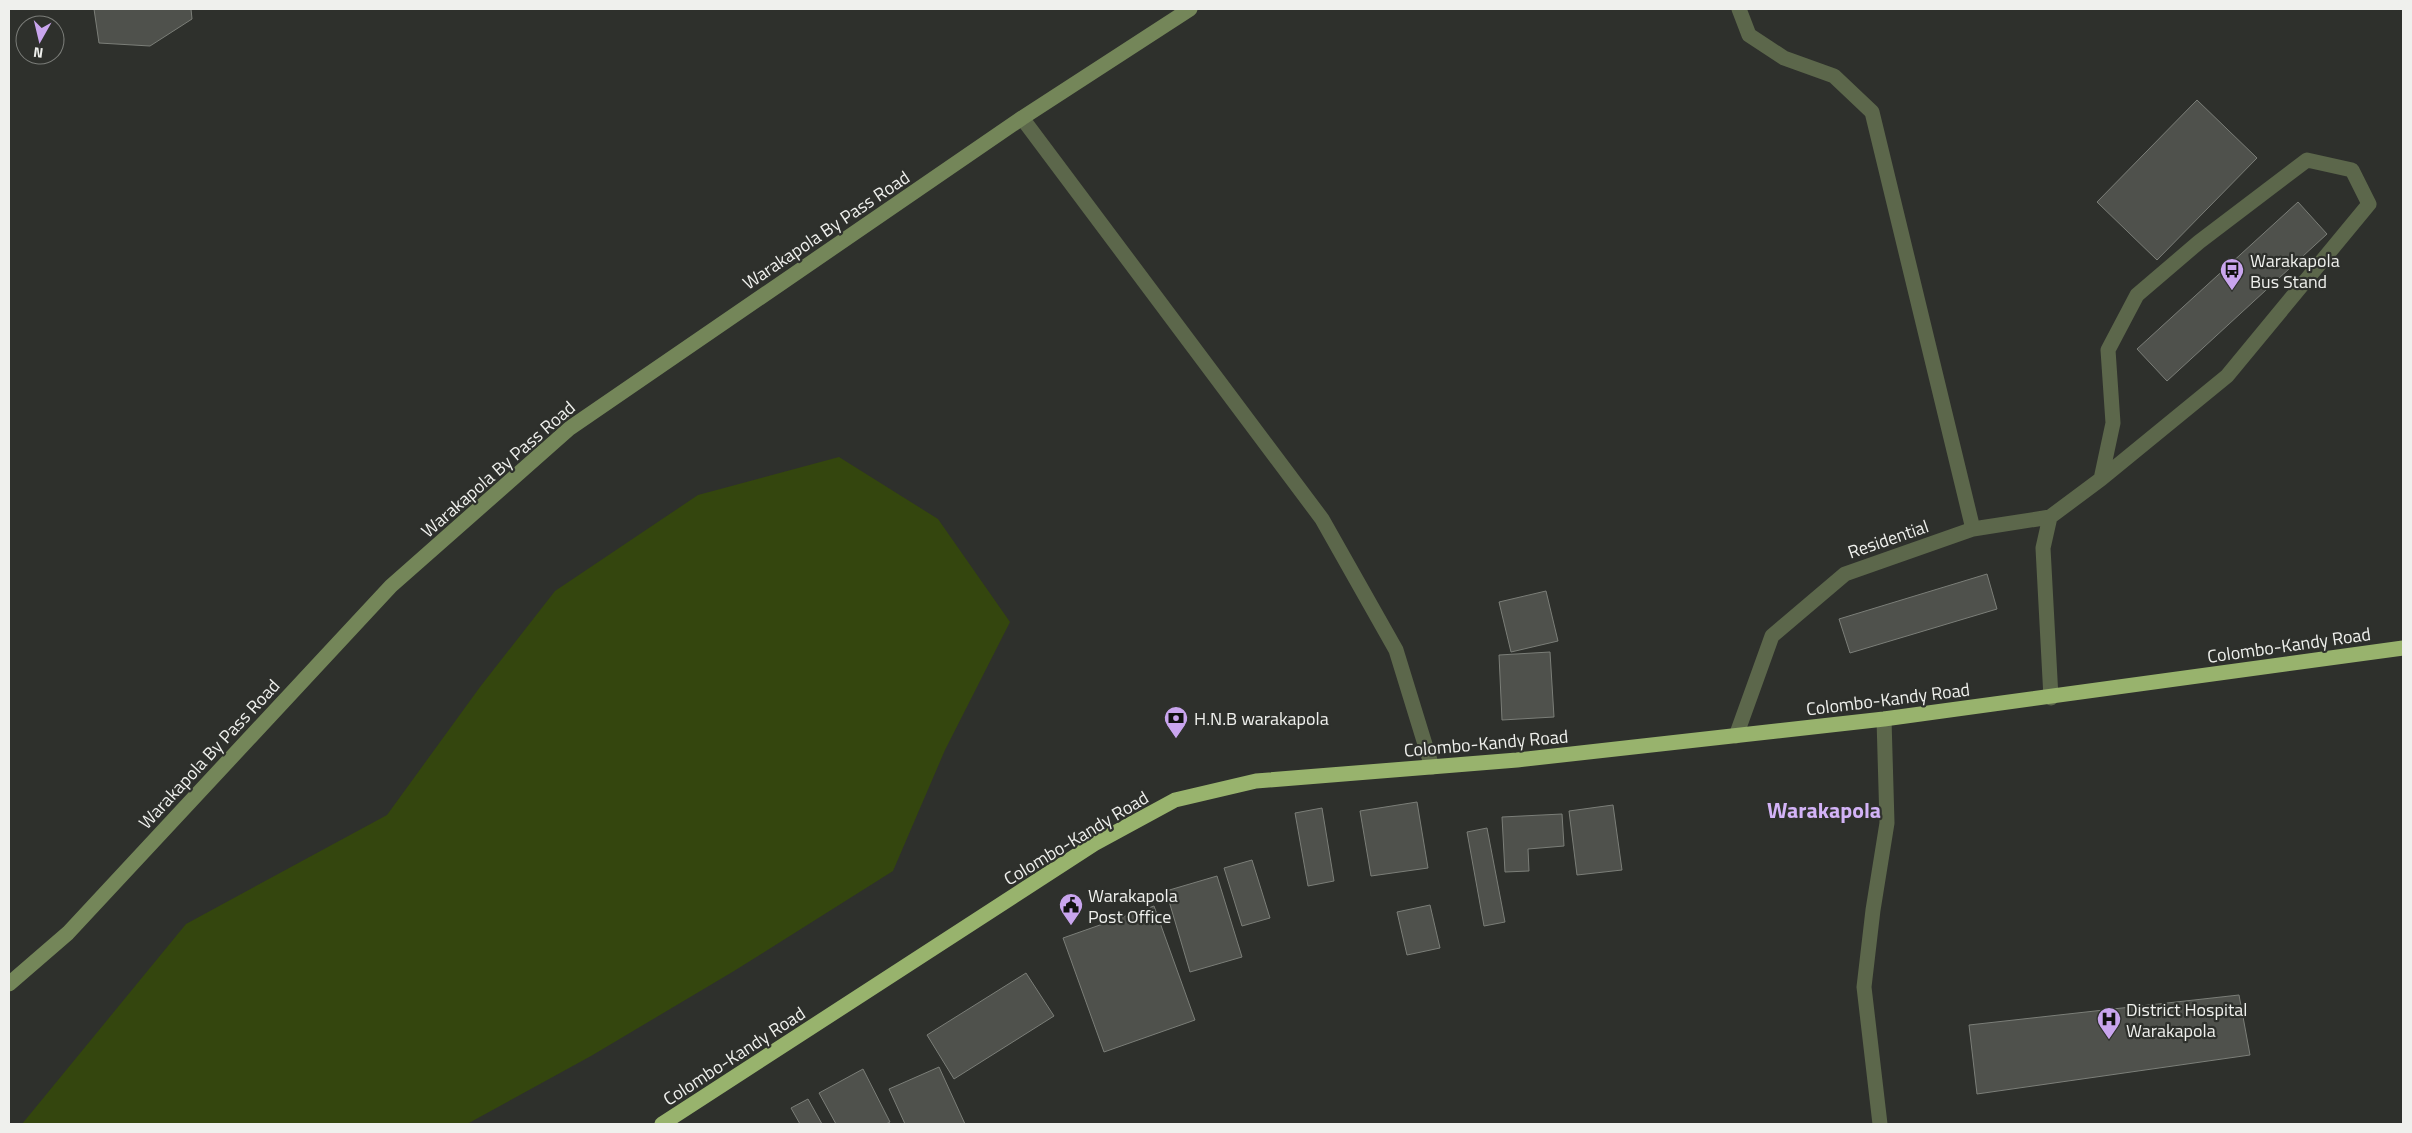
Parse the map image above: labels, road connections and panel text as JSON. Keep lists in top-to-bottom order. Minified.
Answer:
{"streets":{"highway":["Colombo-Kandy Road"],"street":["Warakapola By Pass Road","Residential"]},"crossings":[["Residential","Colombo-Kandy Road"]],"districts":["Warakapola"],"places":{"bus stop":["Warakapola Bus Stand"],"bank":["H.N.B warakapola"],"public building":["Warakapola Post Office"],"hospital":["District Hospital Warakapola"]},"north":"bottom"}
